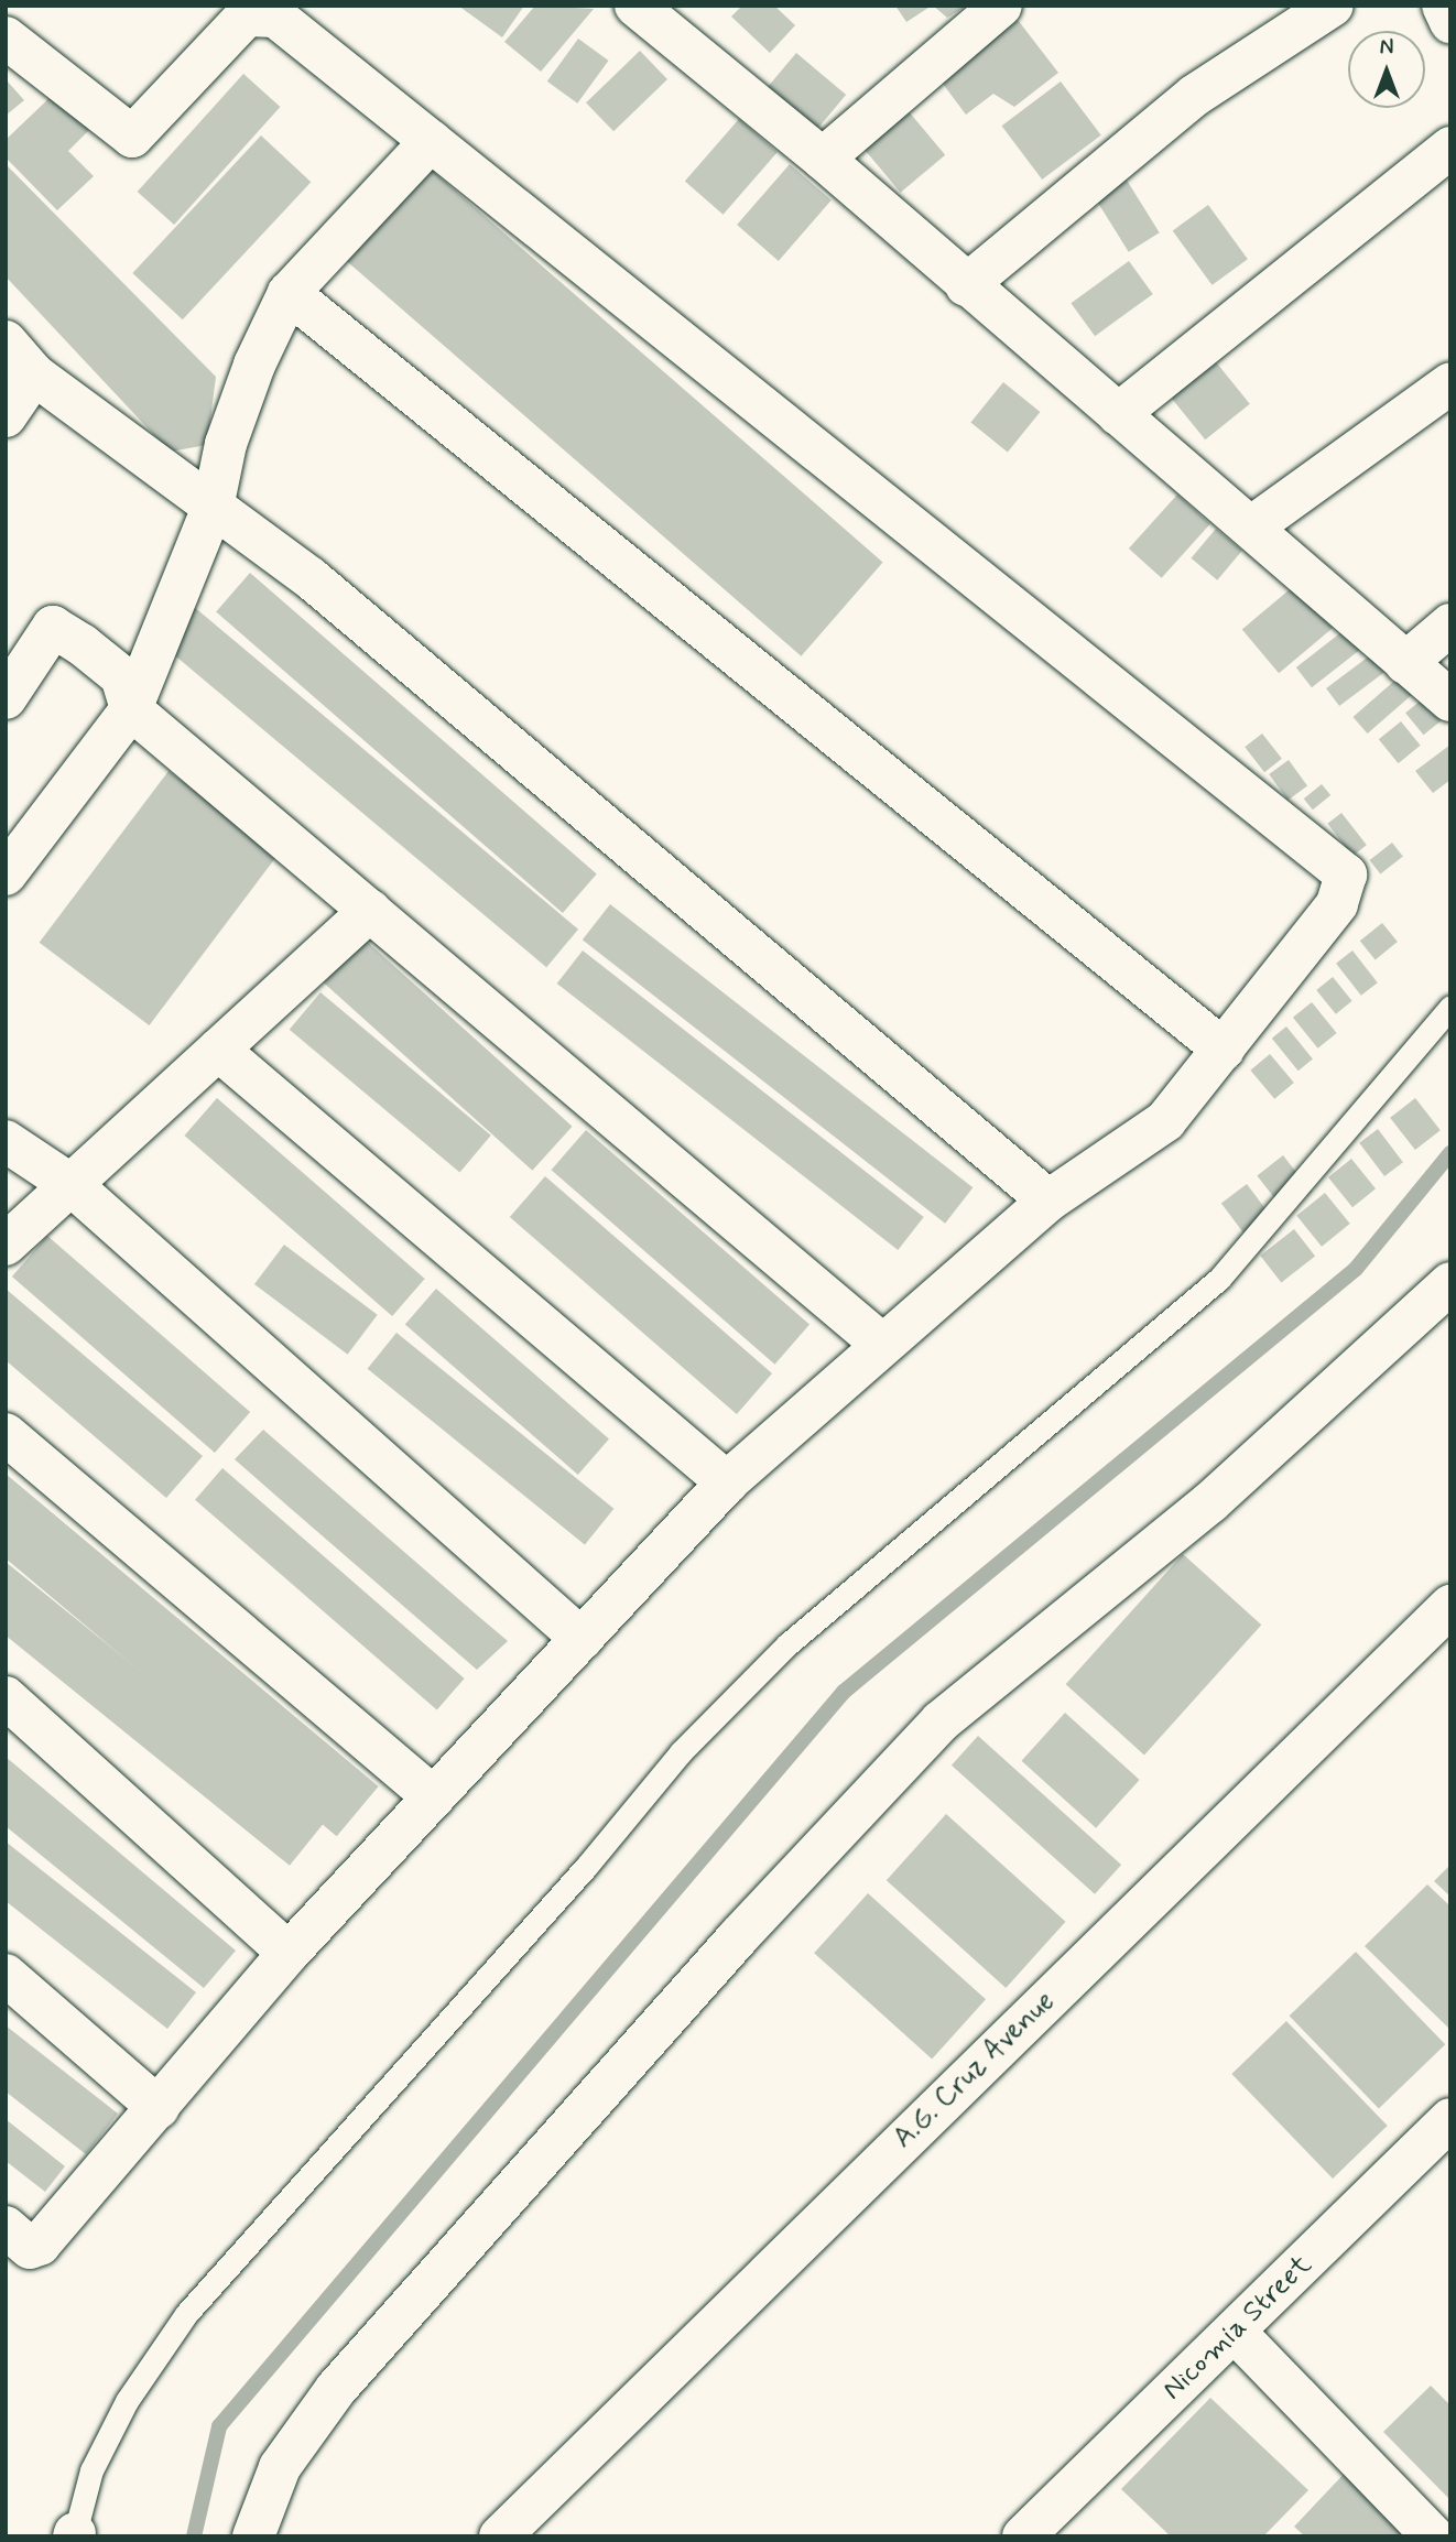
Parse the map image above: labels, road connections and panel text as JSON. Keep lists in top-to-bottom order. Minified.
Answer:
{"streets":{"street":["A.G. Cruz Avenue","Nicomia Street"]},"north":"top"}
